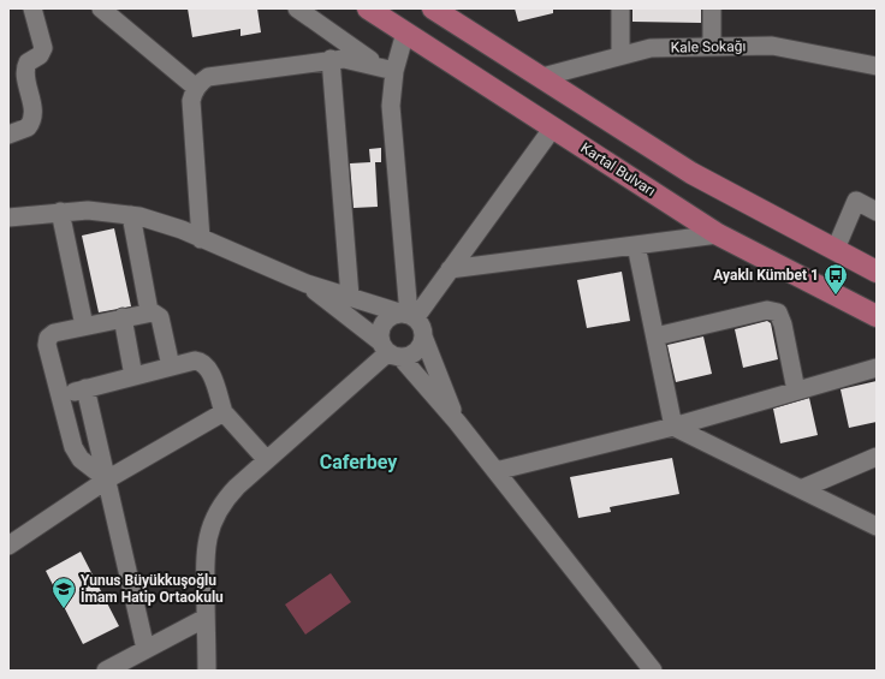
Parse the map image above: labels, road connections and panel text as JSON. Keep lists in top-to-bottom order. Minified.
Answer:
{"streets":{"main road":["Kartal Bulvarı"],"street":["Kale Sokağı"]},"districts":["Caferbey"],"places":{"bus stop":["Ayaklı Kümbet 1"],"school or university":["Yunus Büyükkuşoğlu İmam Hatip Ortaokulu"]}}
